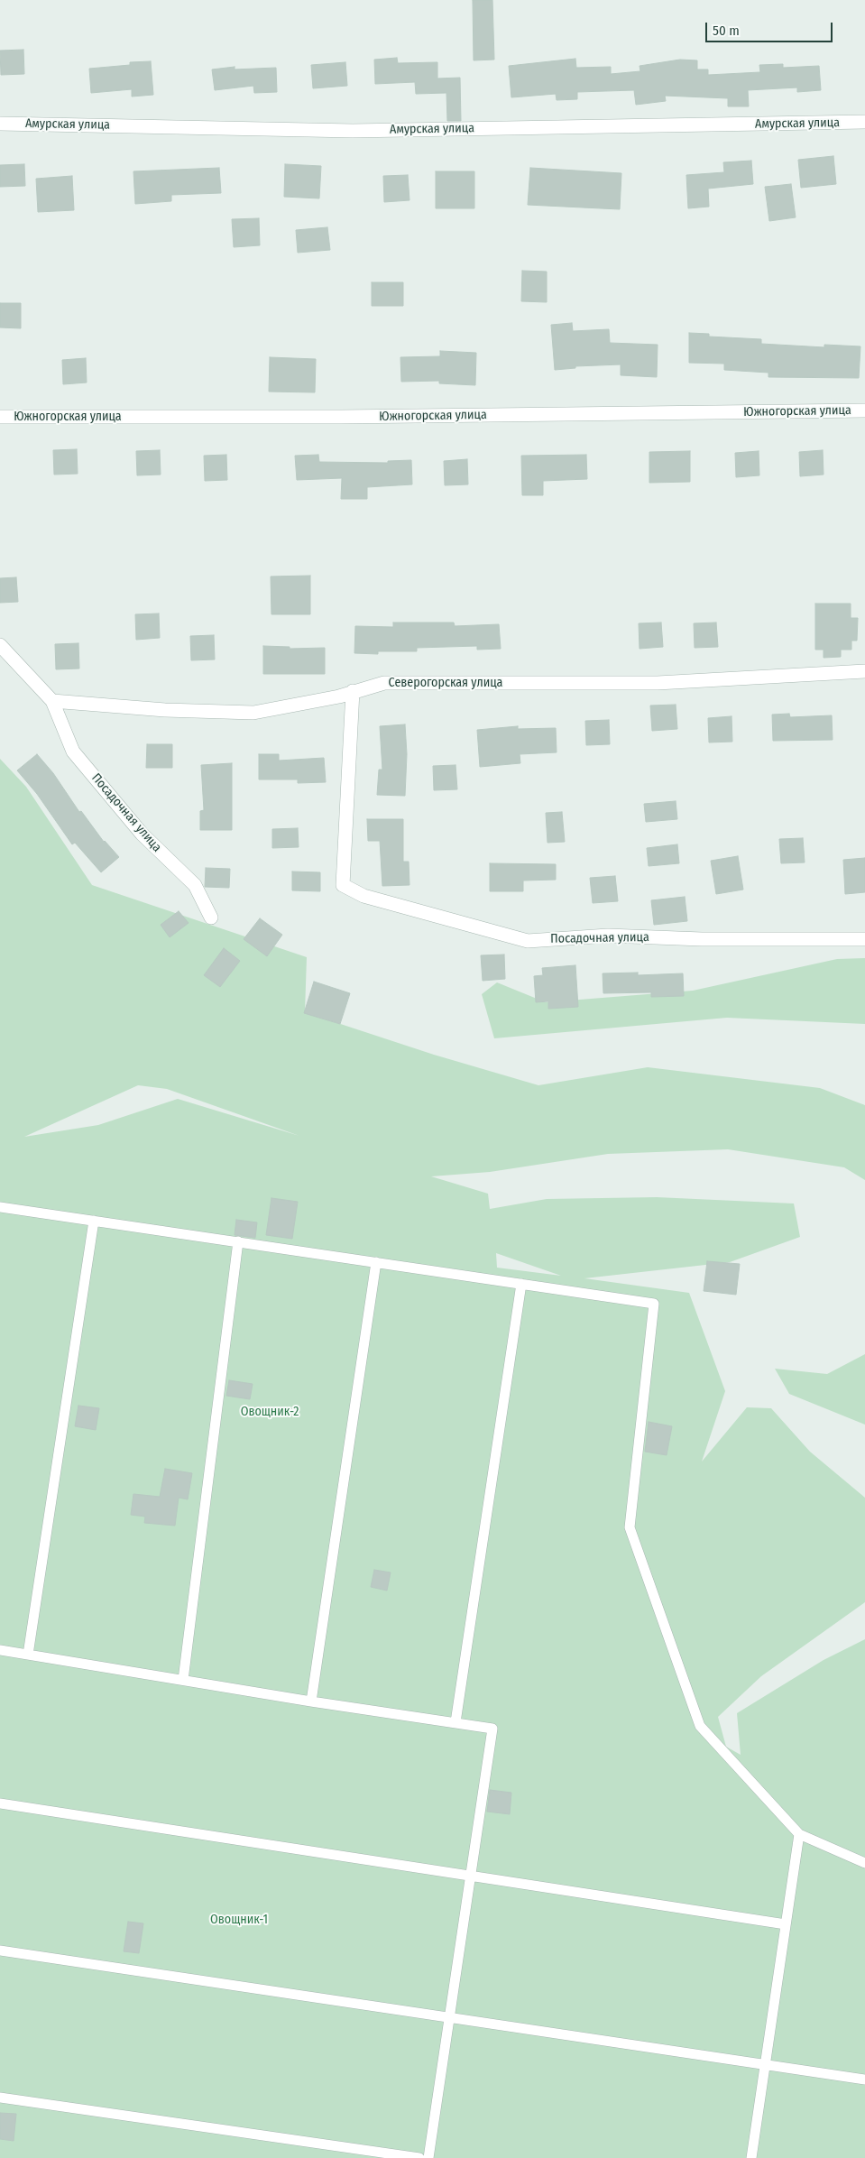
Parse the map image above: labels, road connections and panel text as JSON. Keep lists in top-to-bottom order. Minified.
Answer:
{"streets":{"street":["Амурская улица","Южногорская улица","Северогорская улица","Посадочная улица"]},"crossings":[["Северогорская улица","Посадочная улица"]],"parks":["Овощник-2","Овощник-1"],"scale_bar":"50 m"}
